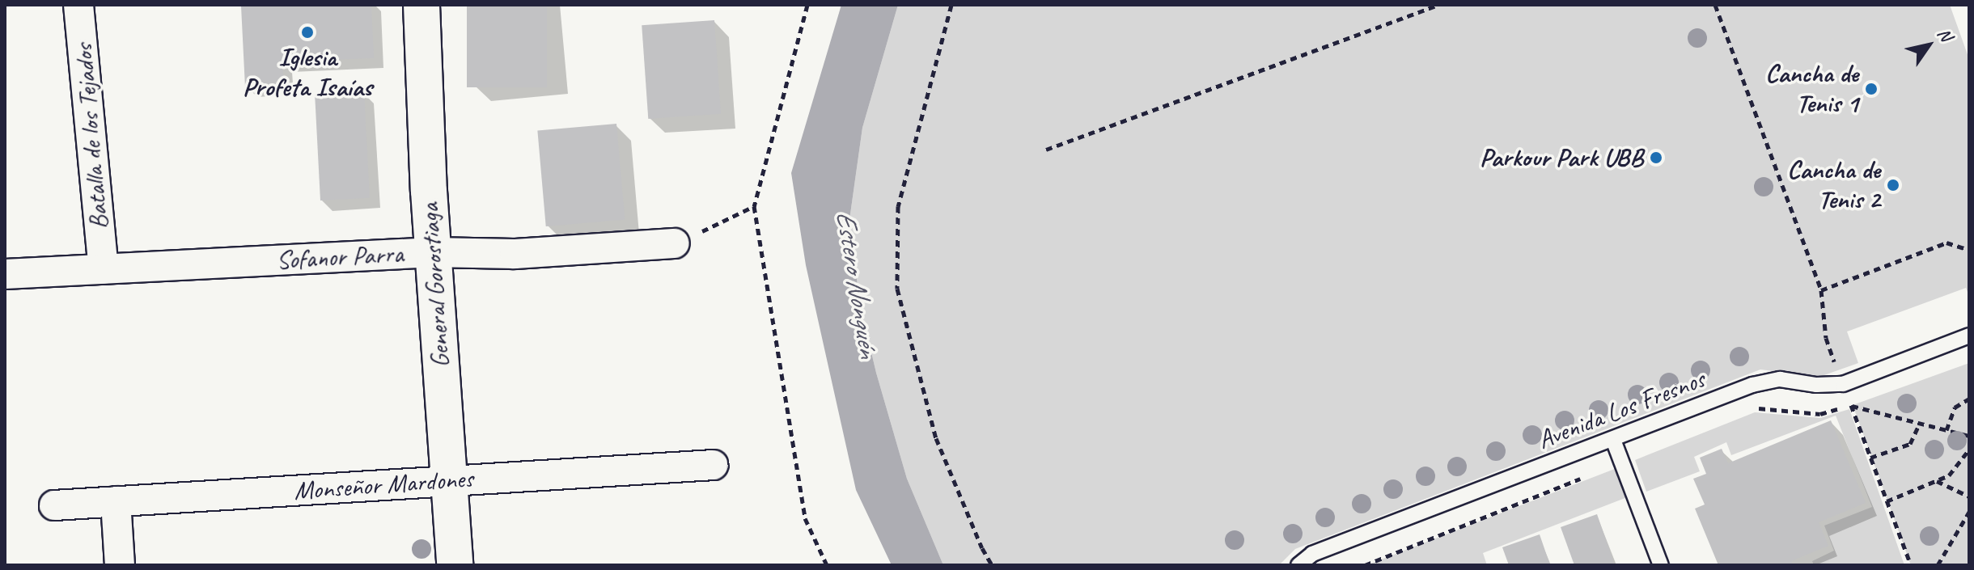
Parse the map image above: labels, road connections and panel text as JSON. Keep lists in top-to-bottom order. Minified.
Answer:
{"streets":{"street":["Batalla de los Tejados","Sofanor Parra","General Gorostiaga","Monseñor Mardones"],"lane":["Avenida Los Fresnos"]},"crossings":[["Batalla de los Tejados","Sofanor Parra"],["Sofanor Parra","General Gorostiaga"],["General Gorostiaga","Monseñor Mardones"]],"water":["Estero Nonguén"],"places":["Iglesia Profeta Isaías","Cancha de Tenis 1","Parkour Park UBB","Cancha de Tenis 2"],"north":"top right"}
